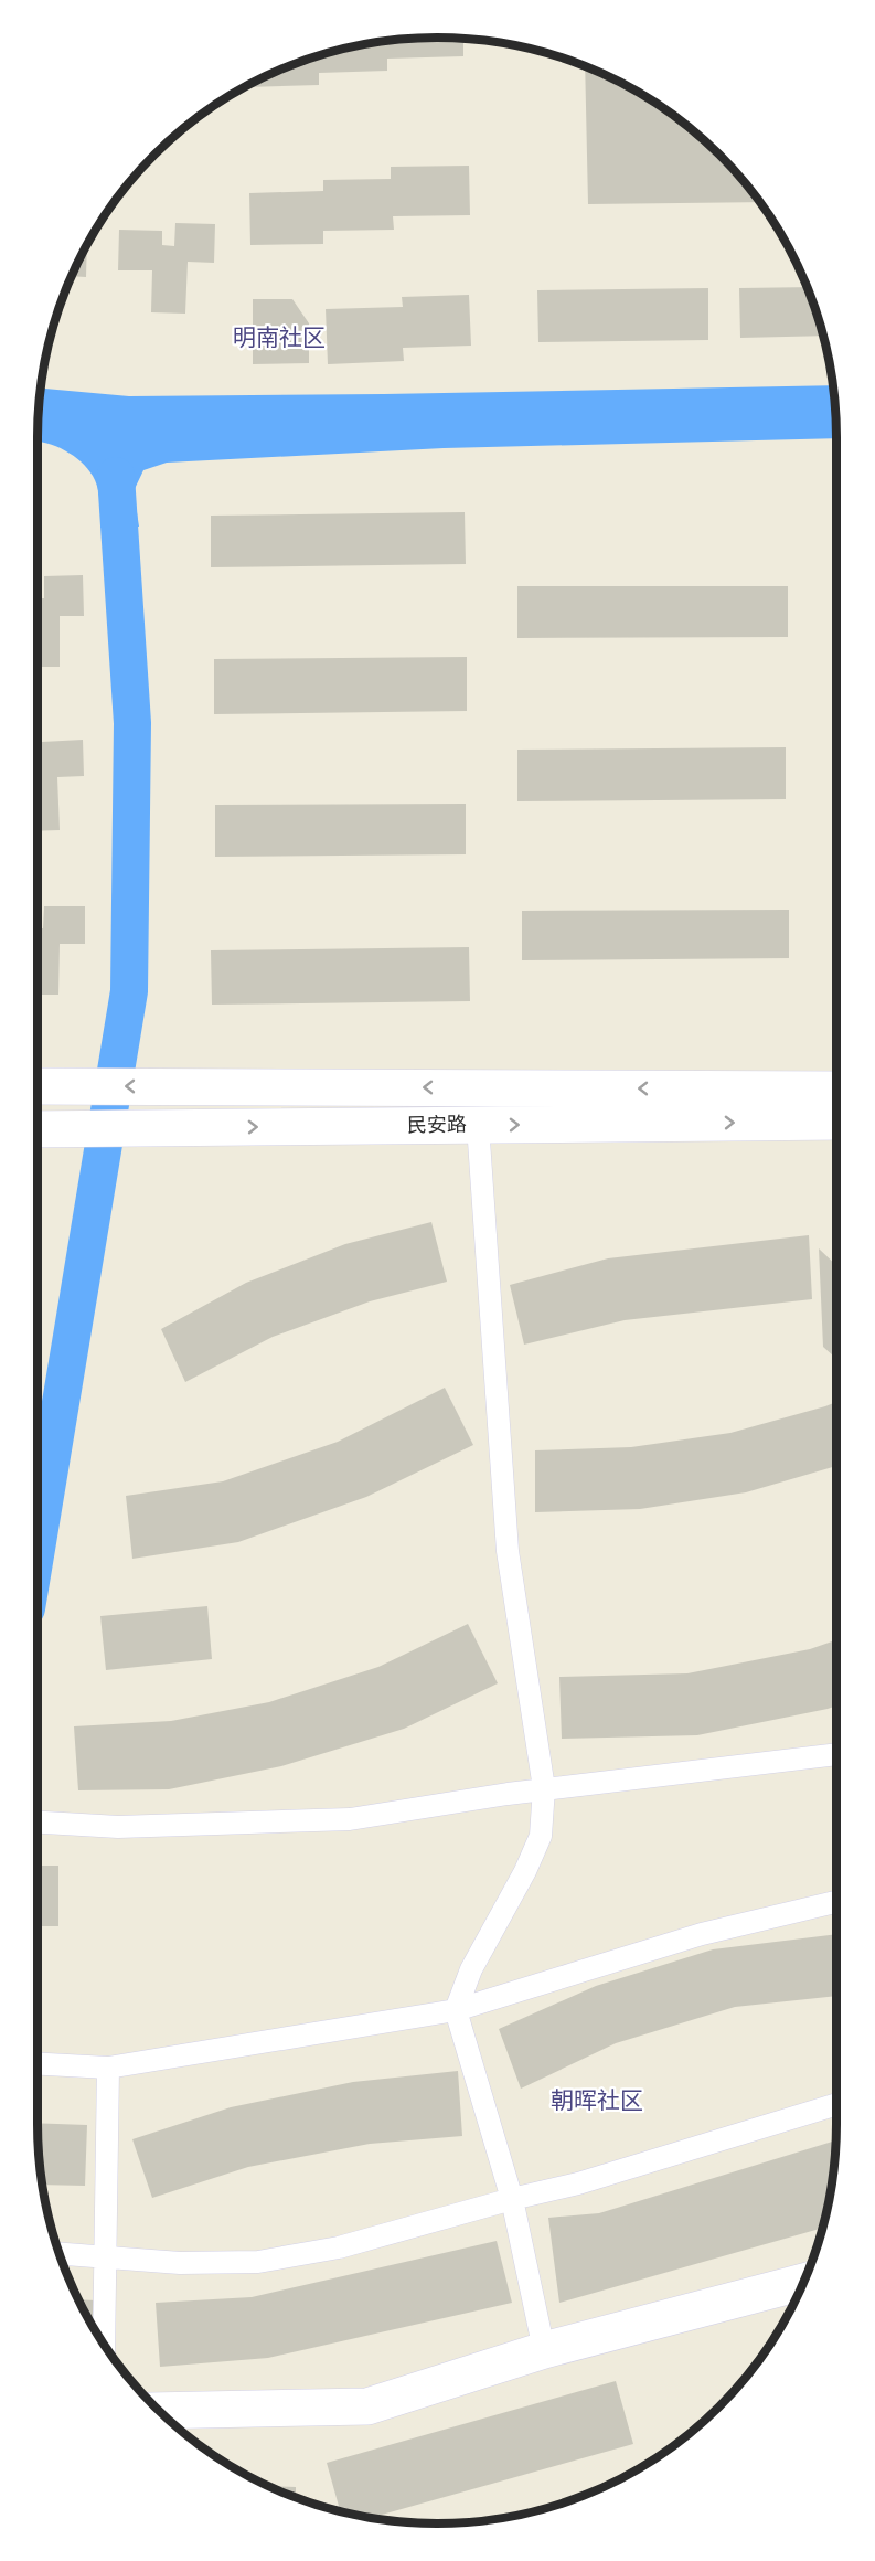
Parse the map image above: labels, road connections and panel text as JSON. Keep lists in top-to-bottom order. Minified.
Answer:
{"streets":{"main road":["民安路"]},"districts":["明南社区","朝晖社区"]}
